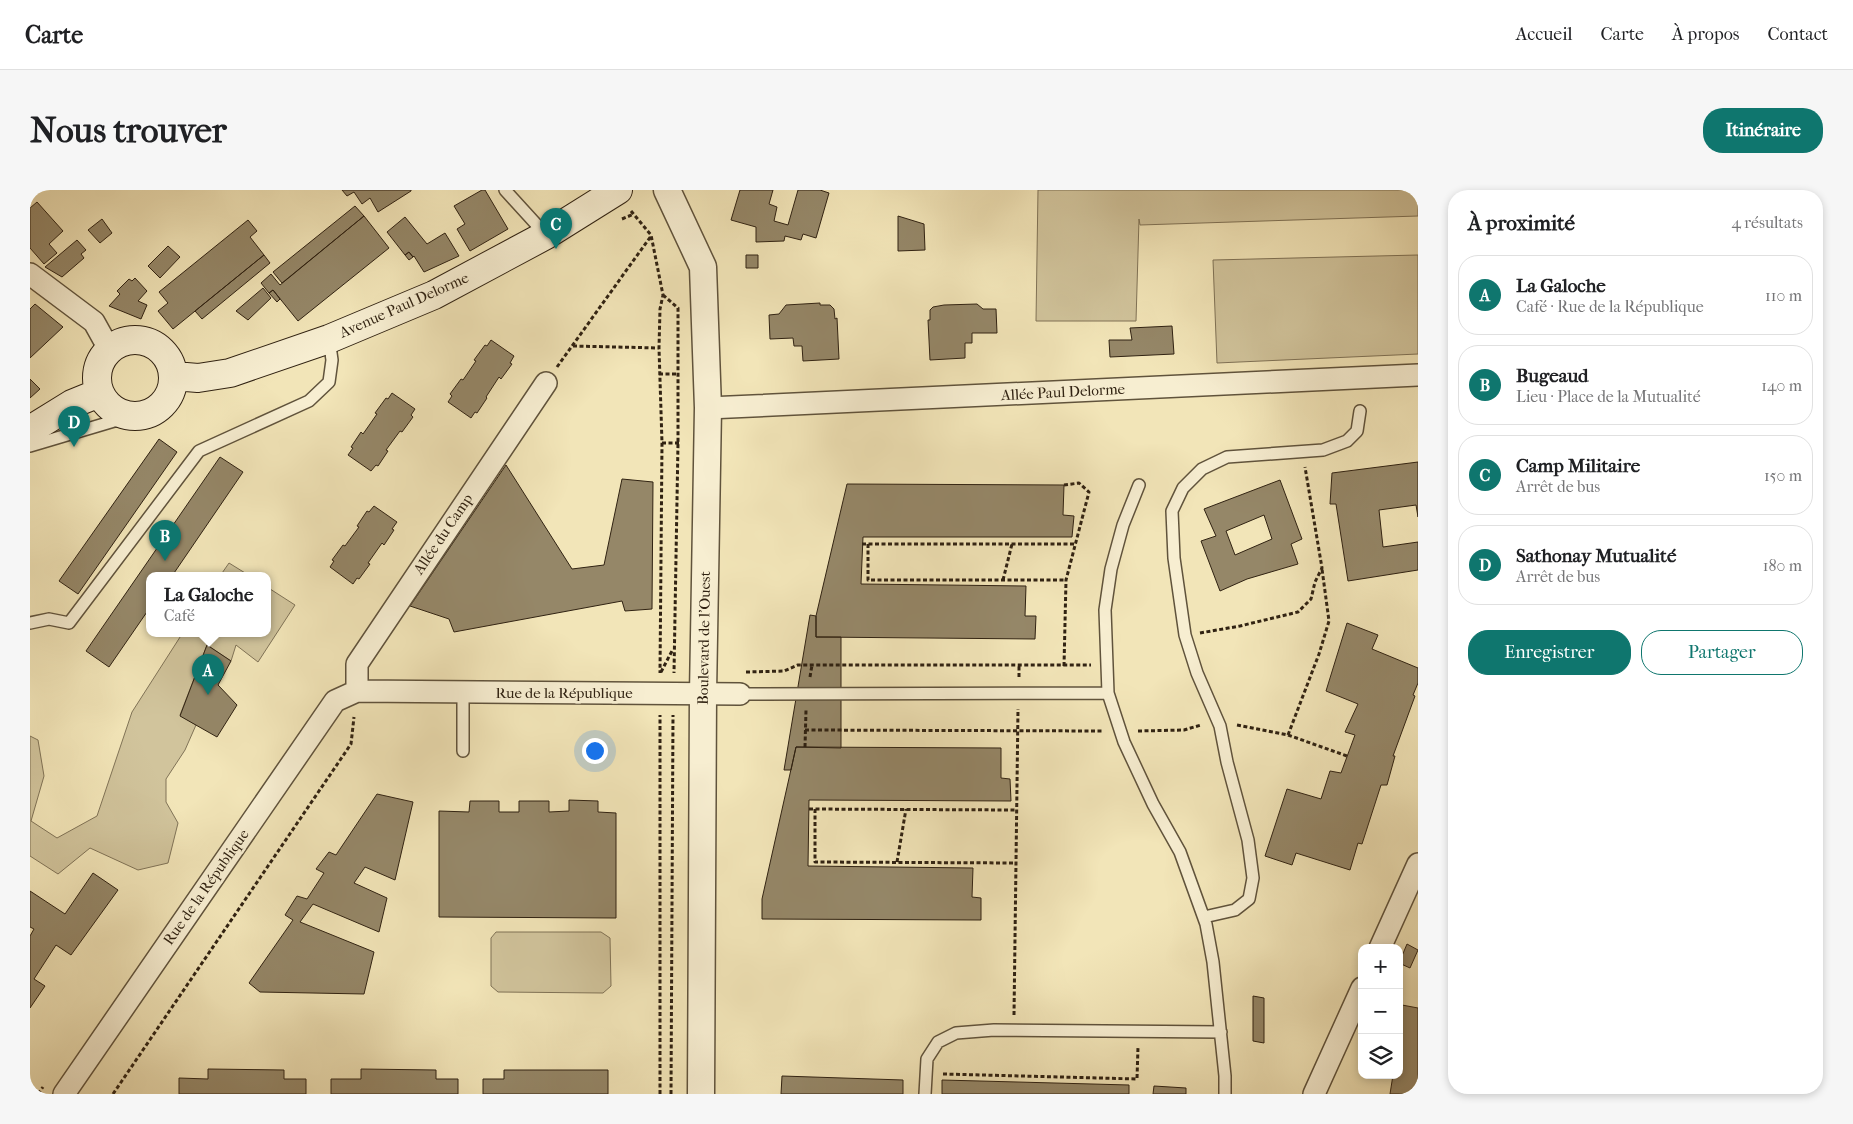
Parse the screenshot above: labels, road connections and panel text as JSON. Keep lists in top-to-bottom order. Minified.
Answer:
{"streets":{"main road":["Avenue Paul Delorme"],"street":["Allée Paul Delorme","Allée du Camp","Boulevard de l'Ouest","Rue de la République"]},"crossings":[["Allée Paul Delorme","Boulevard de l'Ouest"],["Allée du Camp","Rue de la République"],["Boulevard de l'Ouest","Rue de la République"]],"page":{"header":"Carte","nav":["Accueil","Carte","À propos","Contact"],"buttons":["Itinéraire",["Enregistrer","Partager"]],"title":"Nous trouver","heading":["À proximité","4 résultats"],"pins":["C","D","B","A"],"list":[{"mark":"A","name":"La Galoche","note":"Café · Rue de la République","value":"110 m"},{"mark":"B","name":"Bugeaud","note":"Lieu · Place de la Mutualité","value":"140 m"},{"mark":"C","name":"Camp Militaire","note":"Arrêt de bus","value":"150 m"},{"mark":"D","name":"Sathonay Mutualité","note":"Arrêt de bus","value":"180 m"}],"popup":["La Galoche","Café"],"map_buttons":["+","−"]}}
